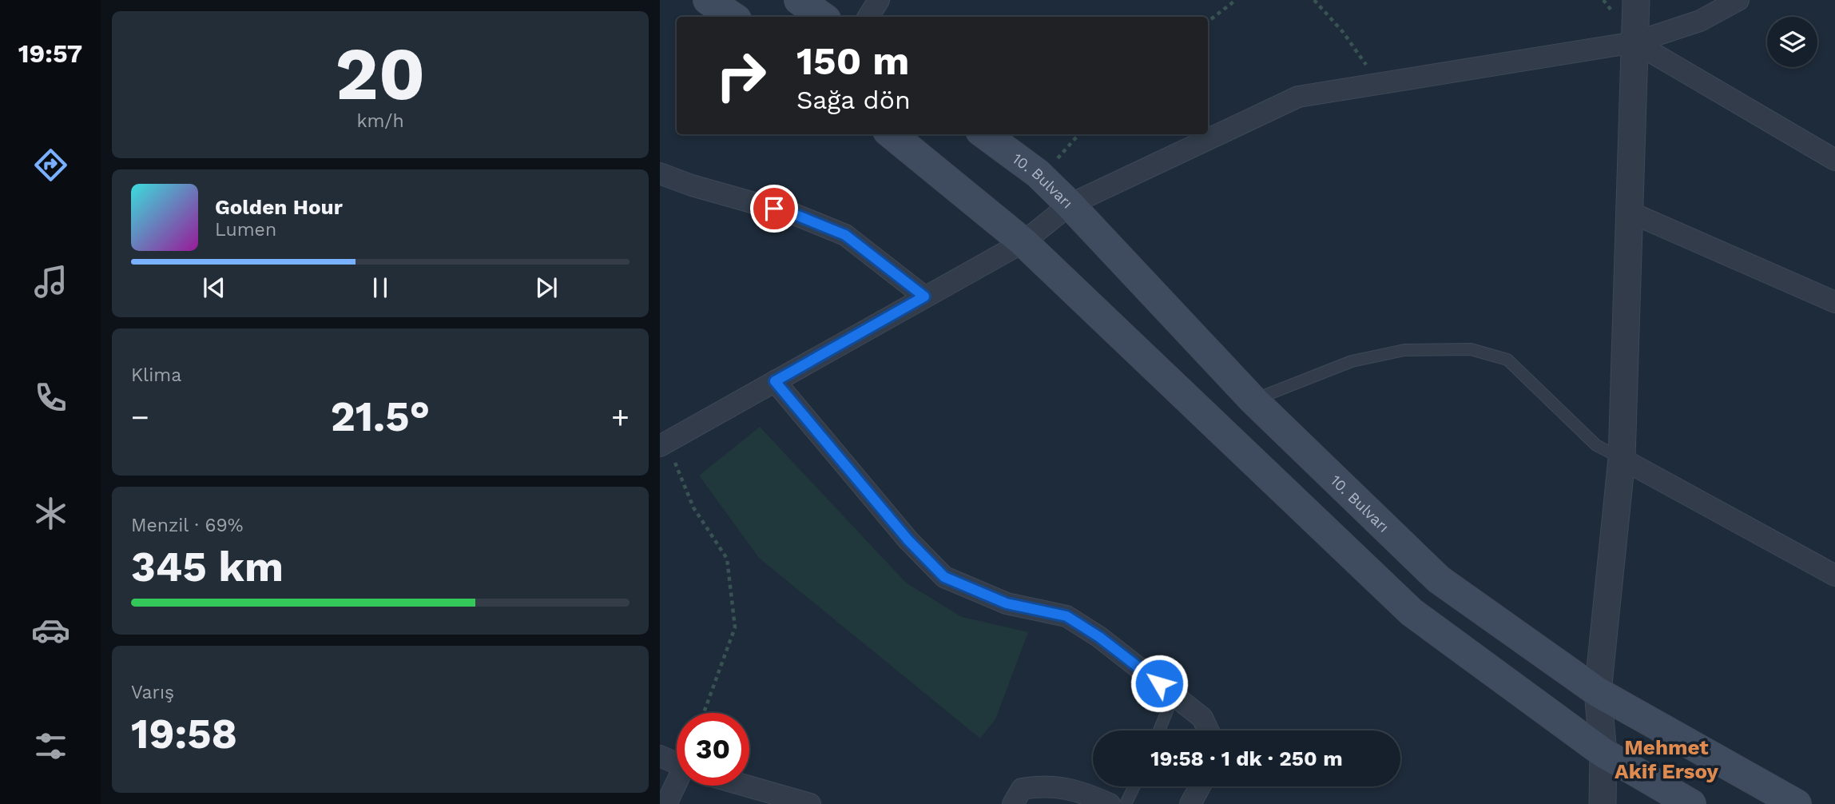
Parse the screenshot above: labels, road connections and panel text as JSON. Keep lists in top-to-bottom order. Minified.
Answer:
{"streets":{"main road":["10. Bulvarı"]},"districts":["Mehmet Akif Ersoy"],"page":{"tabs":"19:57","tile":[["20","km/h"],"Klima",["Menzil · 69%","345 km"],["Varış","19:58"]],"turn":["150 m","Sağa dön"],"song":["Golden Hour","Lumen"],"heat":["−","21.5°","+"],"limit":"30","trip":"19:58 · 1 dk · 250 m"}}
